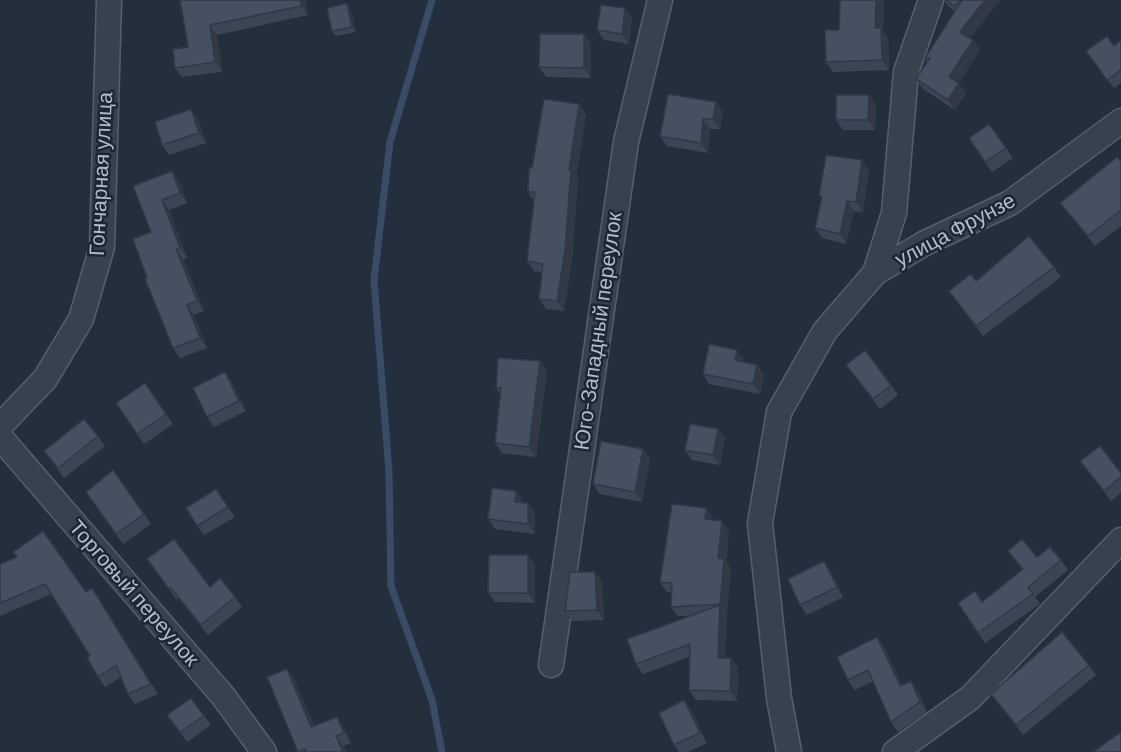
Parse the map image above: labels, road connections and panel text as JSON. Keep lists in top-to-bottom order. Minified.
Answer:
{"streets":{"street":["Гончарная улица","улица Фрунзе","Юго-Западный переулок","Торговый переулок"]}}
